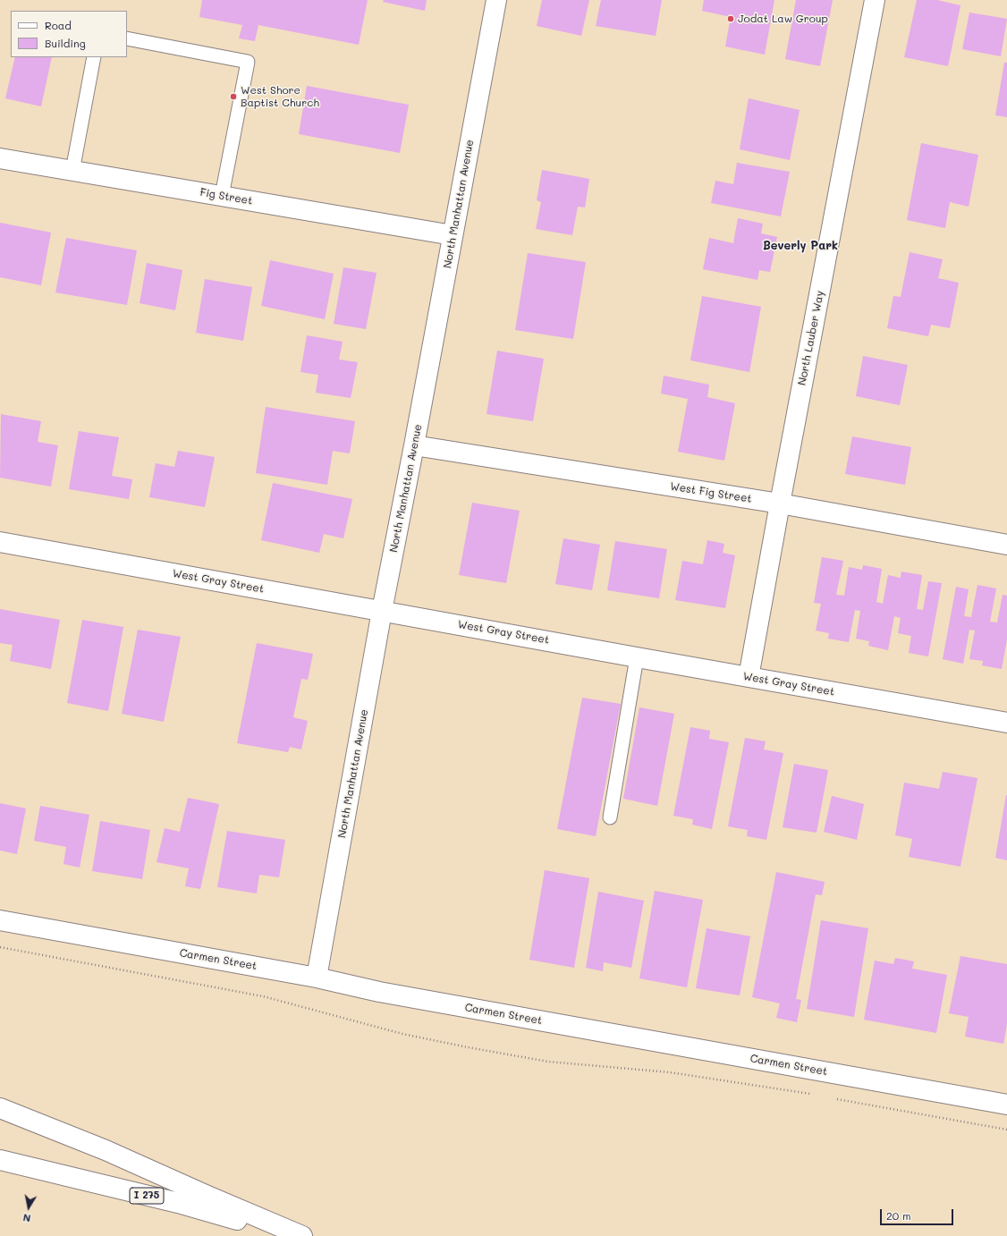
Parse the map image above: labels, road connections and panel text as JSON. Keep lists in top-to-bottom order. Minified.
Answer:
{"streets":{"main road":["Fig Street","North Manhattan Avenue","North Lauber Way","West Fig Street","West Gray Street","Carmen Street","I 275"]},"crossings":[["Fig Street","North Manhattan Avenue"],["North Manhattan Avenue","West Fig Street"],["North Manhattan Avenue","West Gray Street"],["North Manhattan Avenue","Carmen Street"],["North Lauber Way","West Fig Street"],["North Lauber Way","West Gray Street"]],"districts":["Beverly Park"],"places":["Jodat Law Group","West Shore Baptist Church"],"legend":["Road","Building"],"scale_bar":"20 m","north":"bottom"}
